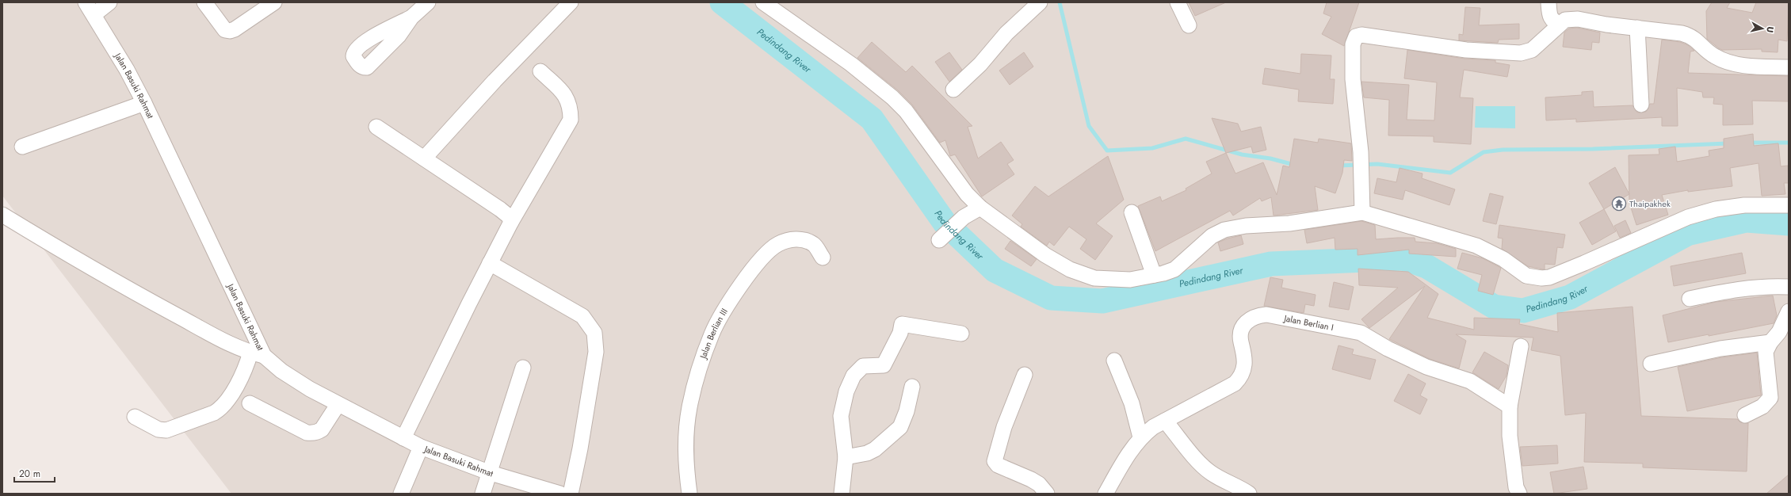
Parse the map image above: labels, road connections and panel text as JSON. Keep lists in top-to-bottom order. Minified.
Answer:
{"streets":{"street":["Jalan Basuki Rahmat","Jalan Berlian I","Jalan Berlian III"]},"water":["Pedindang River"],"places":{"temple":["Thaipakhek"]},"scale_bar":"20 m","north":"right"}
